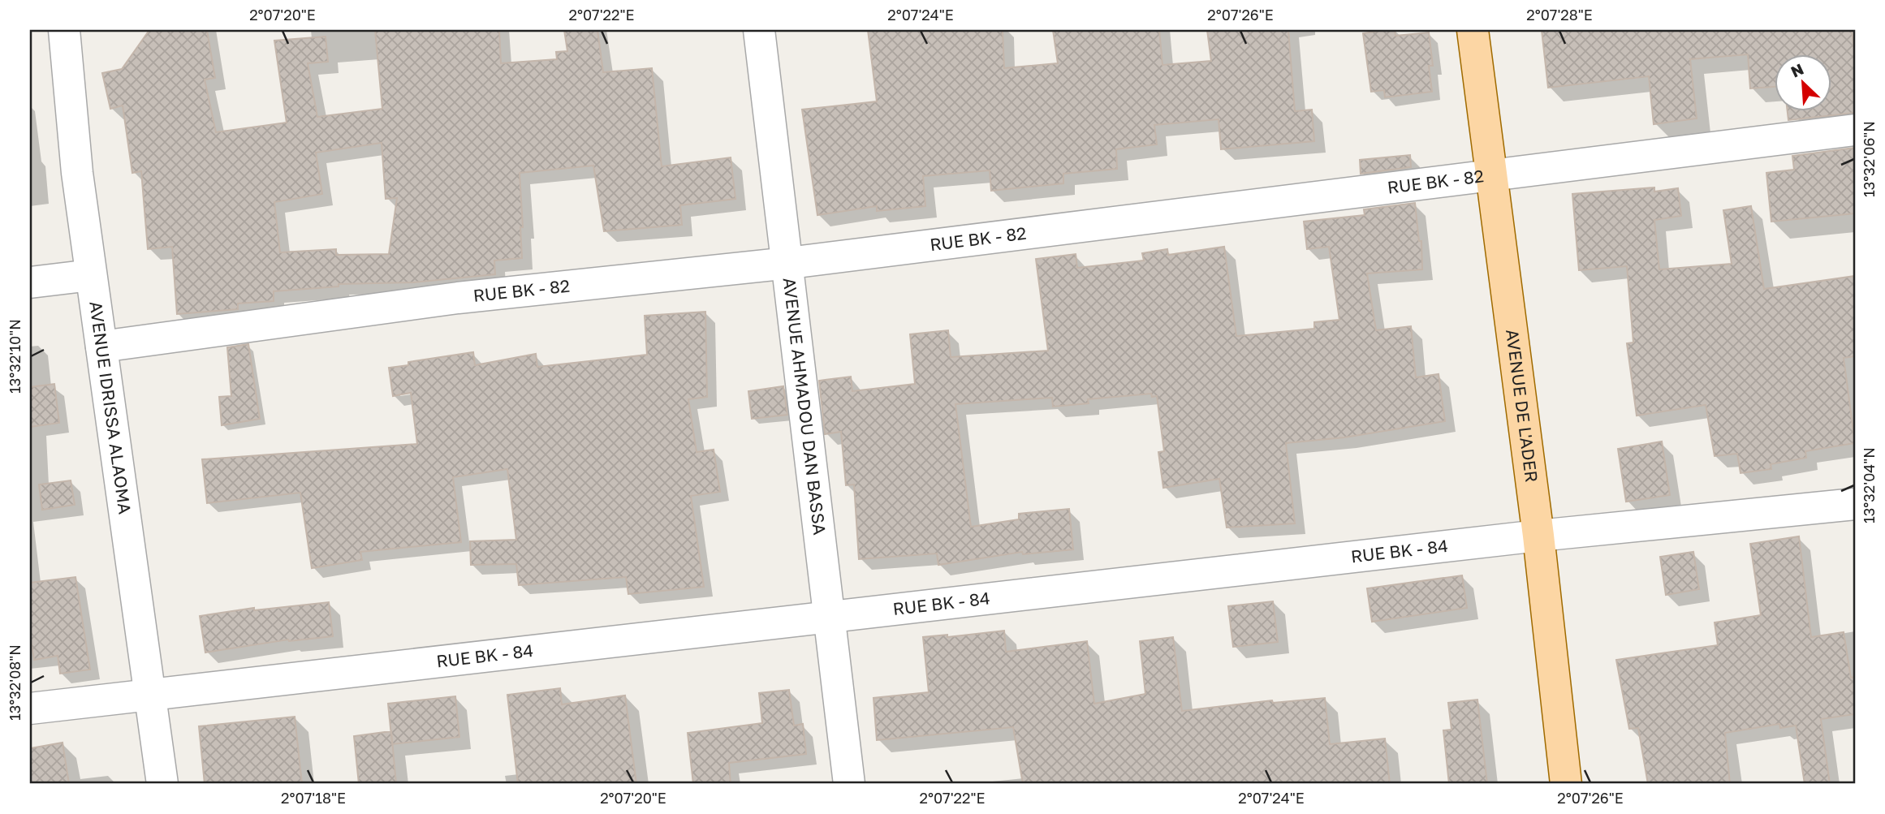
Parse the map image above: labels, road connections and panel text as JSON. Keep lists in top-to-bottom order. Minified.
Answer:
{"streets":{"main road":["AVENUE DE L'ADER"],"street":["RUE BK - 82","AVENUE AHMADOU DAN BASSA","AVENUE IDRISSA ALAOMA","RUE BK - 84"]},"crossings":[["RUE BK - 82","AVENUE AHMADOU DAN BASSA"],["RUE BK - 82","AVENUE DE L'ADER"],["RUE BK - 82","AVENUE IDRISSA ALAOMA"],["AVENUE AHMADOU DAN BASSA","RUE BK - 84"],["AVENUE DE L'ADER","RUE BK - 84"],["AVENUE IDRISSA ALAOMA","RUE BK - 84"]],"north":"top left","coordinates":["2°07'20\"E","2°07'22\"E","2°07'24\"E","2°07'26\"E","2°07'28\"E","13°32'06\"N","13°32'10\"N","13°32'04\"N","13°32'08\"N","2°07'18\"E"]}
